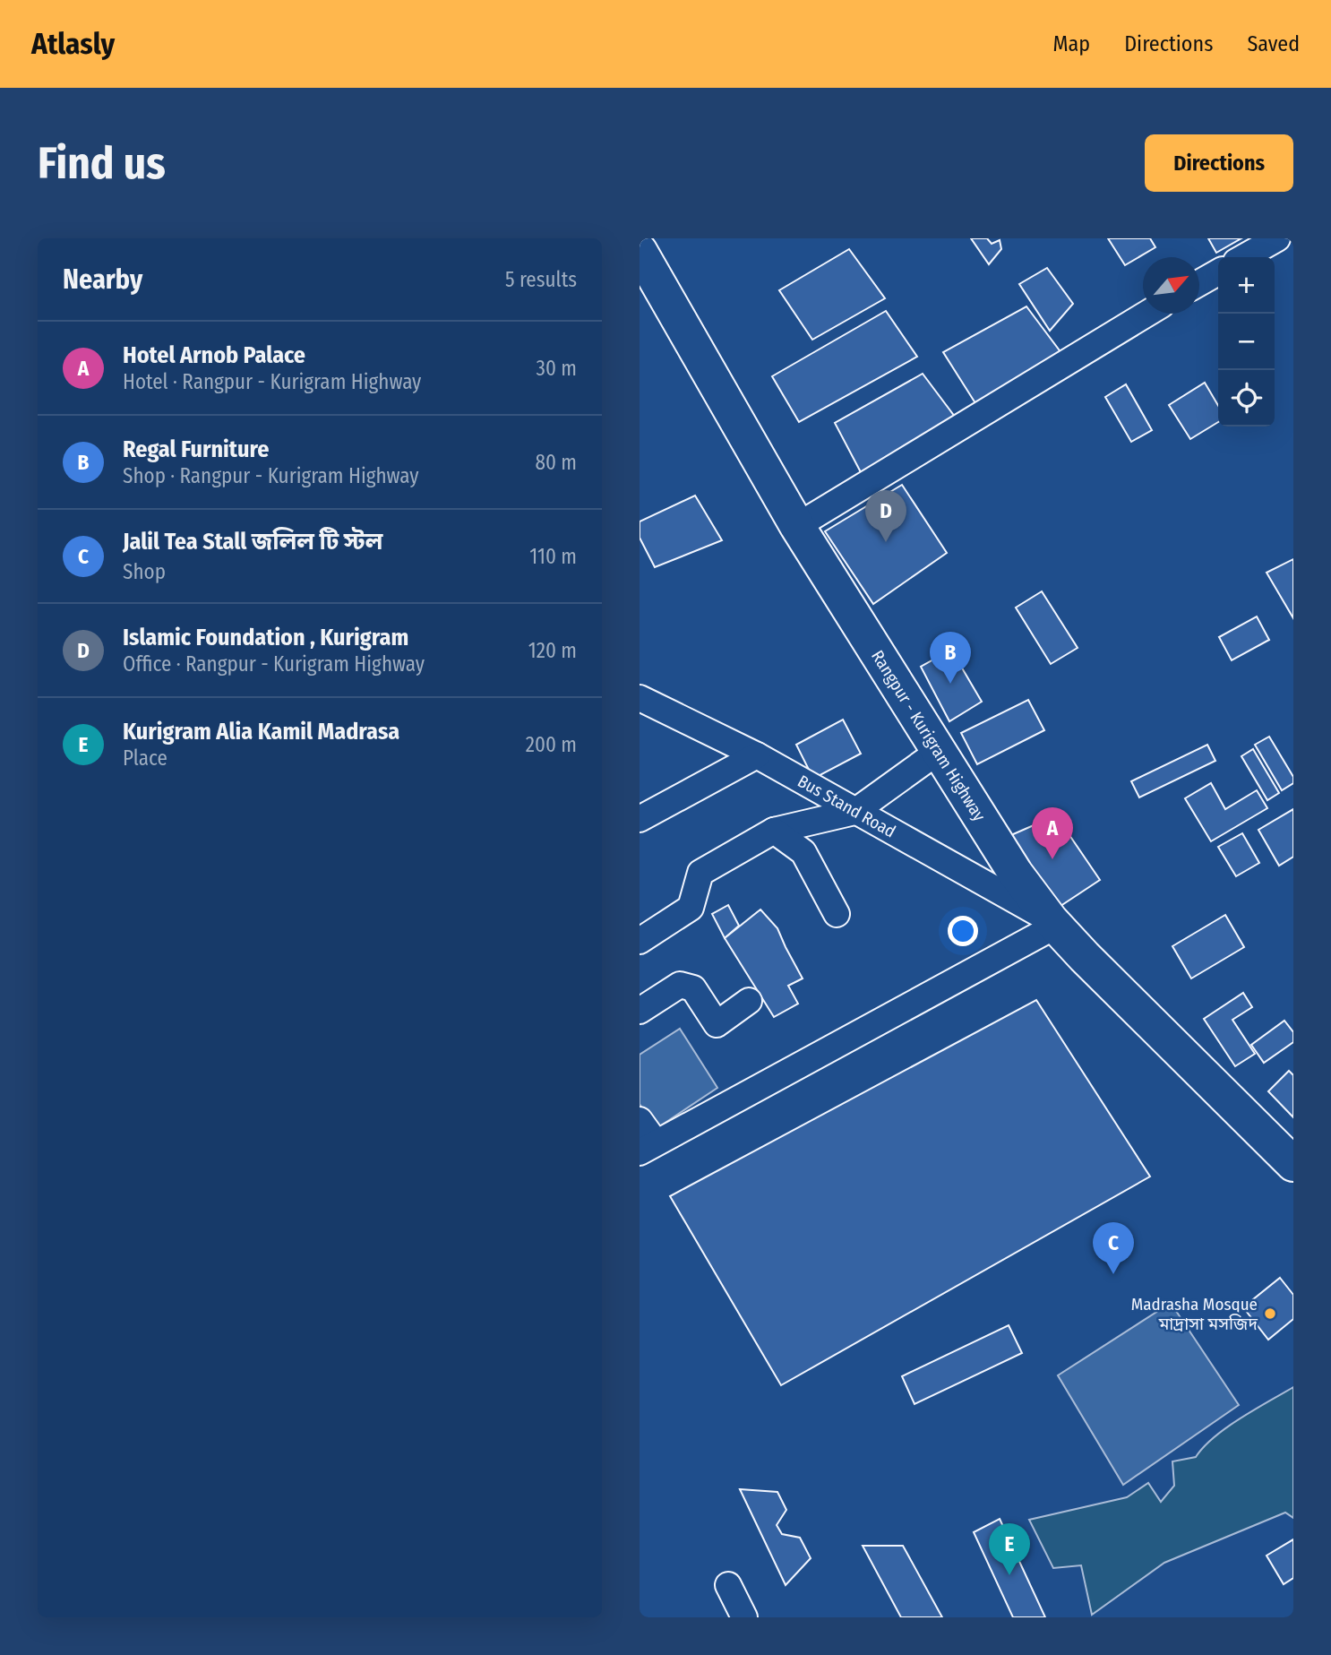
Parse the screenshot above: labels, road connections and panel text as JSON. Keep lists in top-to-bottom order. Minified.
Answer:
{"streets":{"highway":["Rangpur - Kurigram Highway"],"street":["Bus Stand Road"]},"crossings":[["Rangpur - Kurigram Highway","Bus Stand Road"]],"places":["Madrasha Mosque মাদ্রাসা মসজিদ"],"north":"top right","page":{"header":"Atlasly","nav":["Map","Directions","Saved"],"buttons":"Directions","title":"Find us","heading":["Nearby","5 results"],"map_buttons":["+","−"],"list":[{"mark":"A","name":"Hotel Arnob Palace","note":"Hotel · Rangpur - Kurigram Highway","value":"30 m"},{"mark":"B","name":"Regal Furniture","note":"Shop · Rangpur - Kurigram Highway","value":"80 m"},{"mark":"C","name":"Jalil Tea Stall জলিল টি স্টল","note":"Shop","value":"110 m"},{"mark":"D","name":"Islamic Foundation , Kurigram","note":"Office · Rangpur - Kurigram Highway","value":"120 m"},{"mark":"E","name":"Kurigram Alia Kamil Madrasa","note":"Place","value":"200 m"}],"pins":["D","B","A","C","E"]}}
